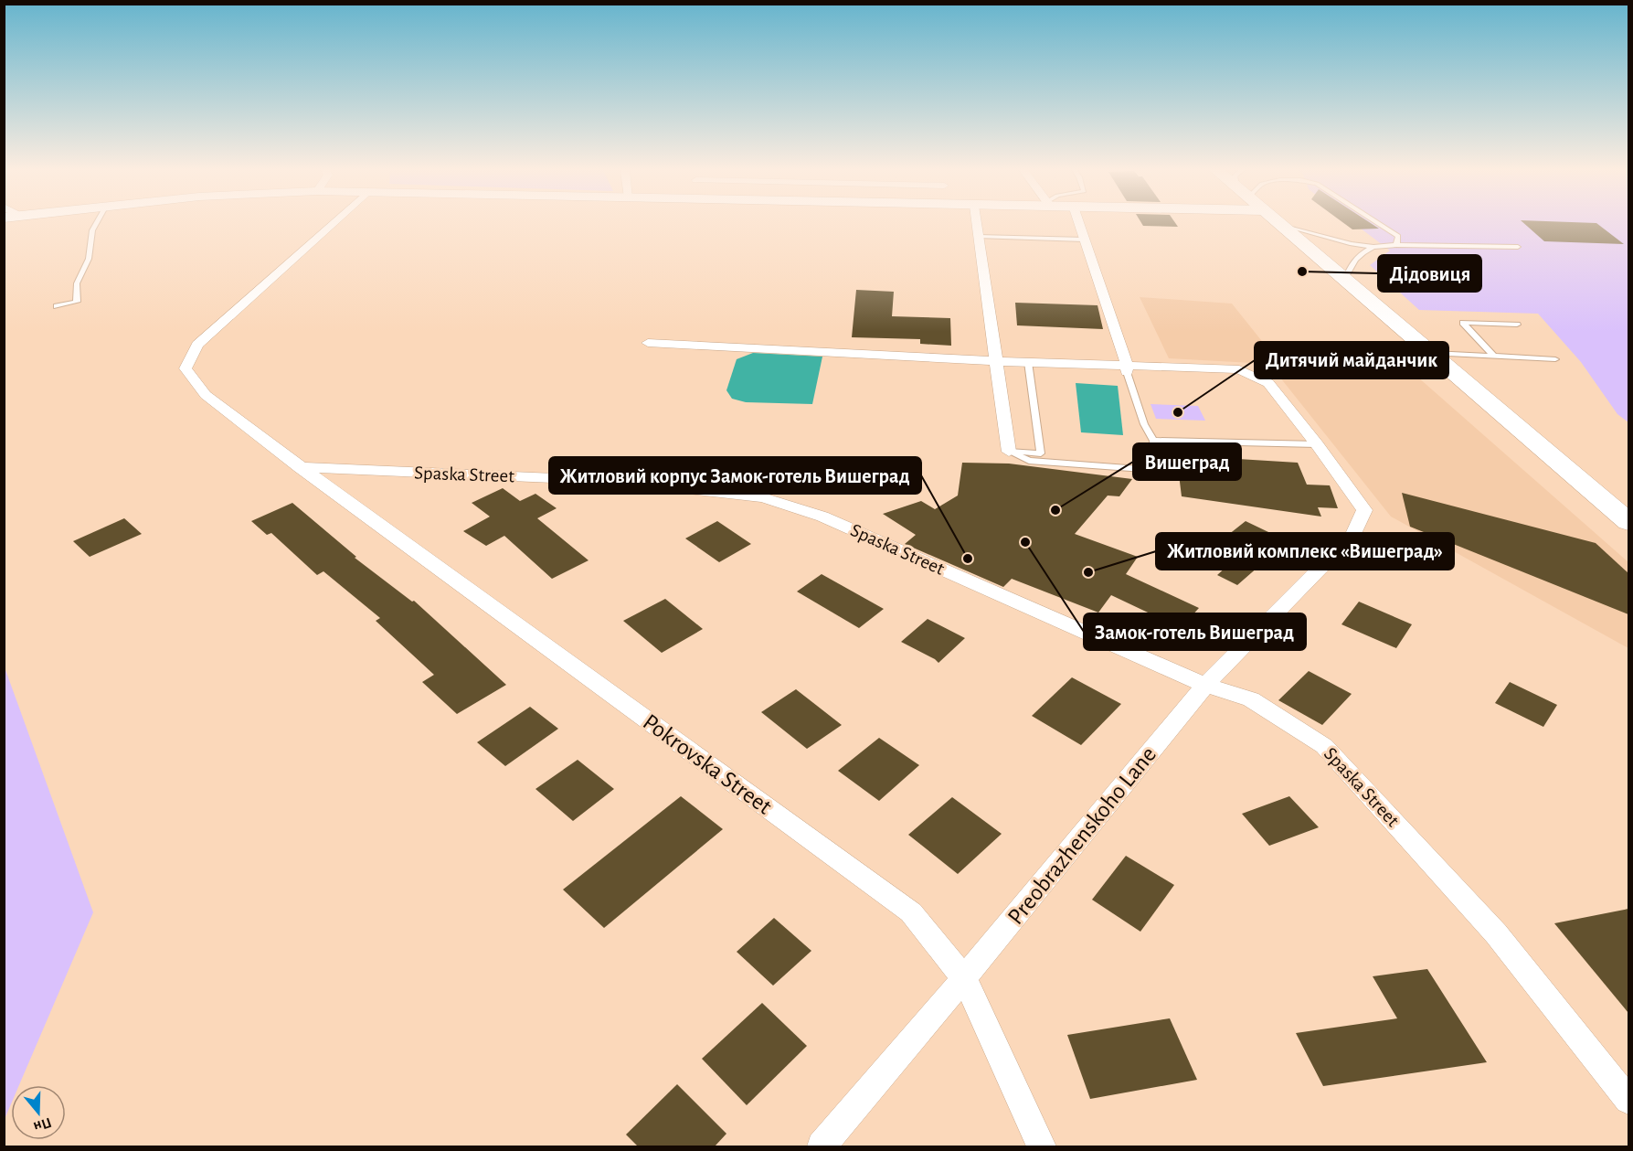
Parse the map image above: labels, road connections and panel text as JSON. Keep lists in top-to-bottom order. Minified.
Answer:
{"streets":{"street":["Spaska Street","Pokrovska Street","Preobrazhenskoho Lane"]},"crossings":[["Spaska Street","Pokrovska Street"],["Spaska Street","Preobrazhenskoho Lane"],["Pokrovska Street","Preobrazhenskoho Lane"]],"places":["Дідовиця","Дитячий майданчик","Вишеград","Замок-готель Вишеград","Житловий корпус Замок-готель Вишеград","Житловий комплекс «Вишеград»"],"north":"bottom"}
